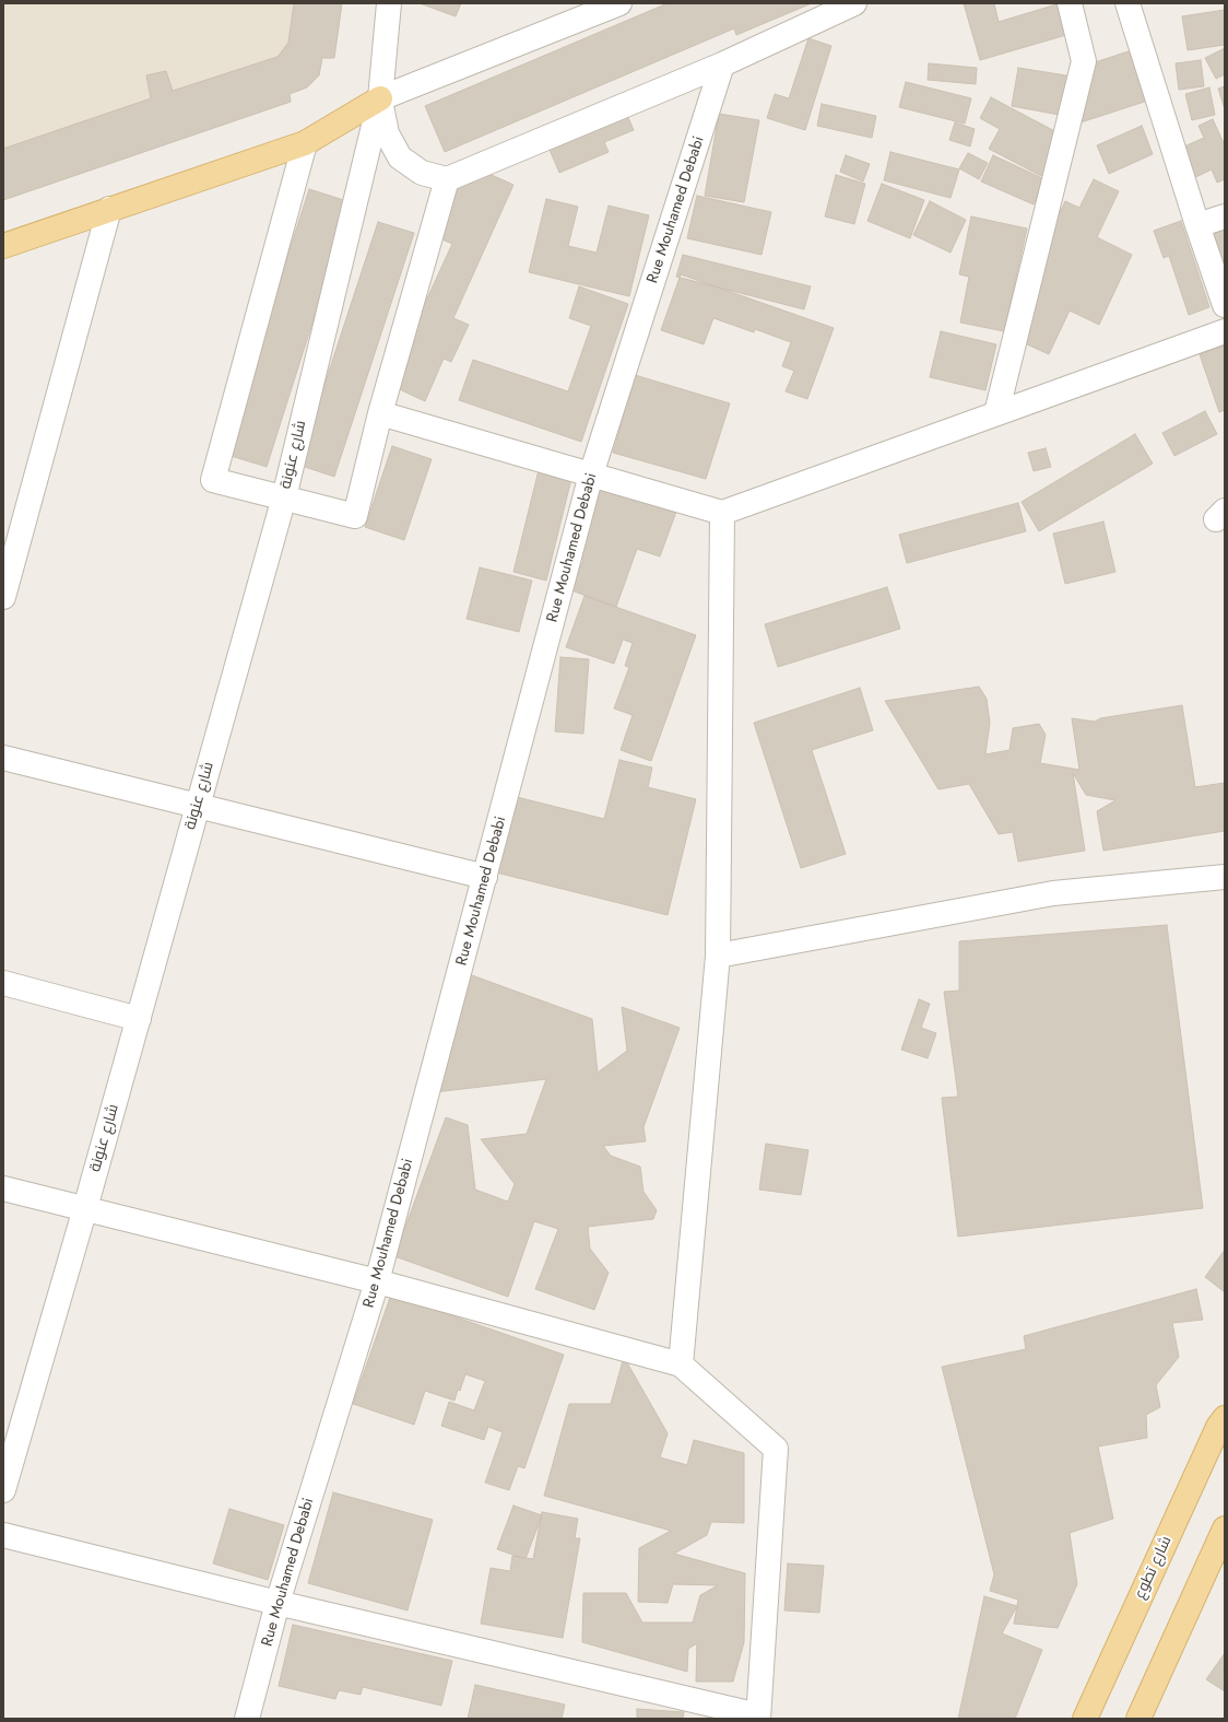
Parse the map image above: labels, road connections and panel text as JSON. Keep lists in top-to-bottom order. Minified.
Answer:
{"streets":{"main road":["شارع تطوع"],"street":["Rue Mouhamed Debabi","شارع عنونة"]}}
